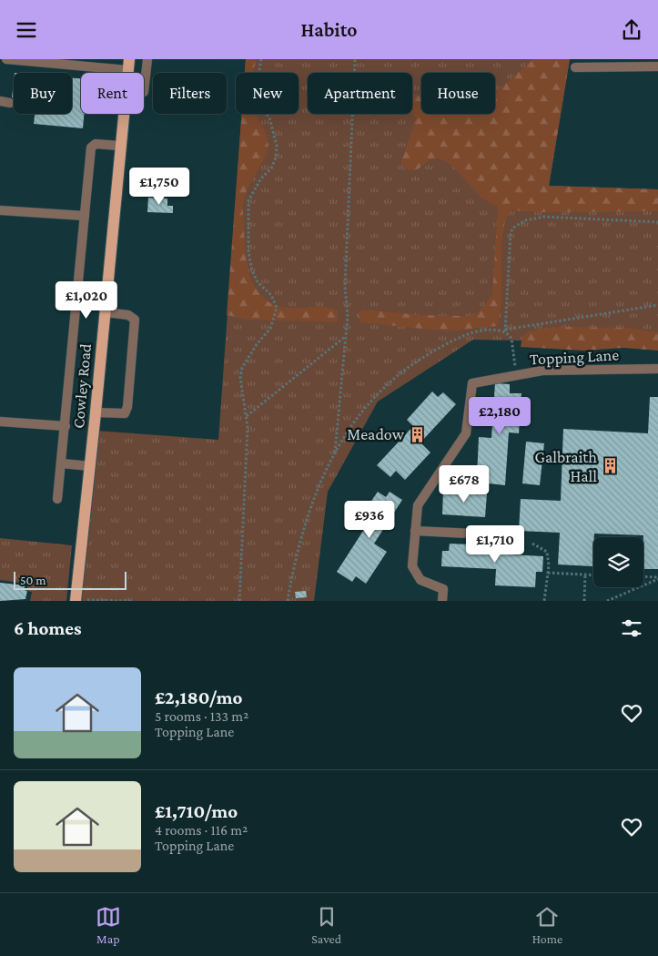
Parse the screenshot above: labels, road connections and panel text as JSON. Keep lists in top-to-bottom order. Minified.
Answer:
{"streets":{"main road":["Cowley Road"],"street":["Topping Lane"]},"places":{"building":["Meadow","Galbraith Hall"]},"scale_bar":"50 m","page":{"header":"Habito","chip":["Buy","Rent","Filters","New","Apartment","House"],"price":["£1,750","£1,020","£2,180","£678","£936","£1,710"],"scale":"50 m","heading":"6 homes","list":[{"name":"£2,180/mo","note":"5 rooms · 133 m² · Topping Lane"},{"name":"£1,710/mo","note":"4 rooms · 116 m² · Topping Lane"}],"tabs":["Map","Saved","Home"]}}
